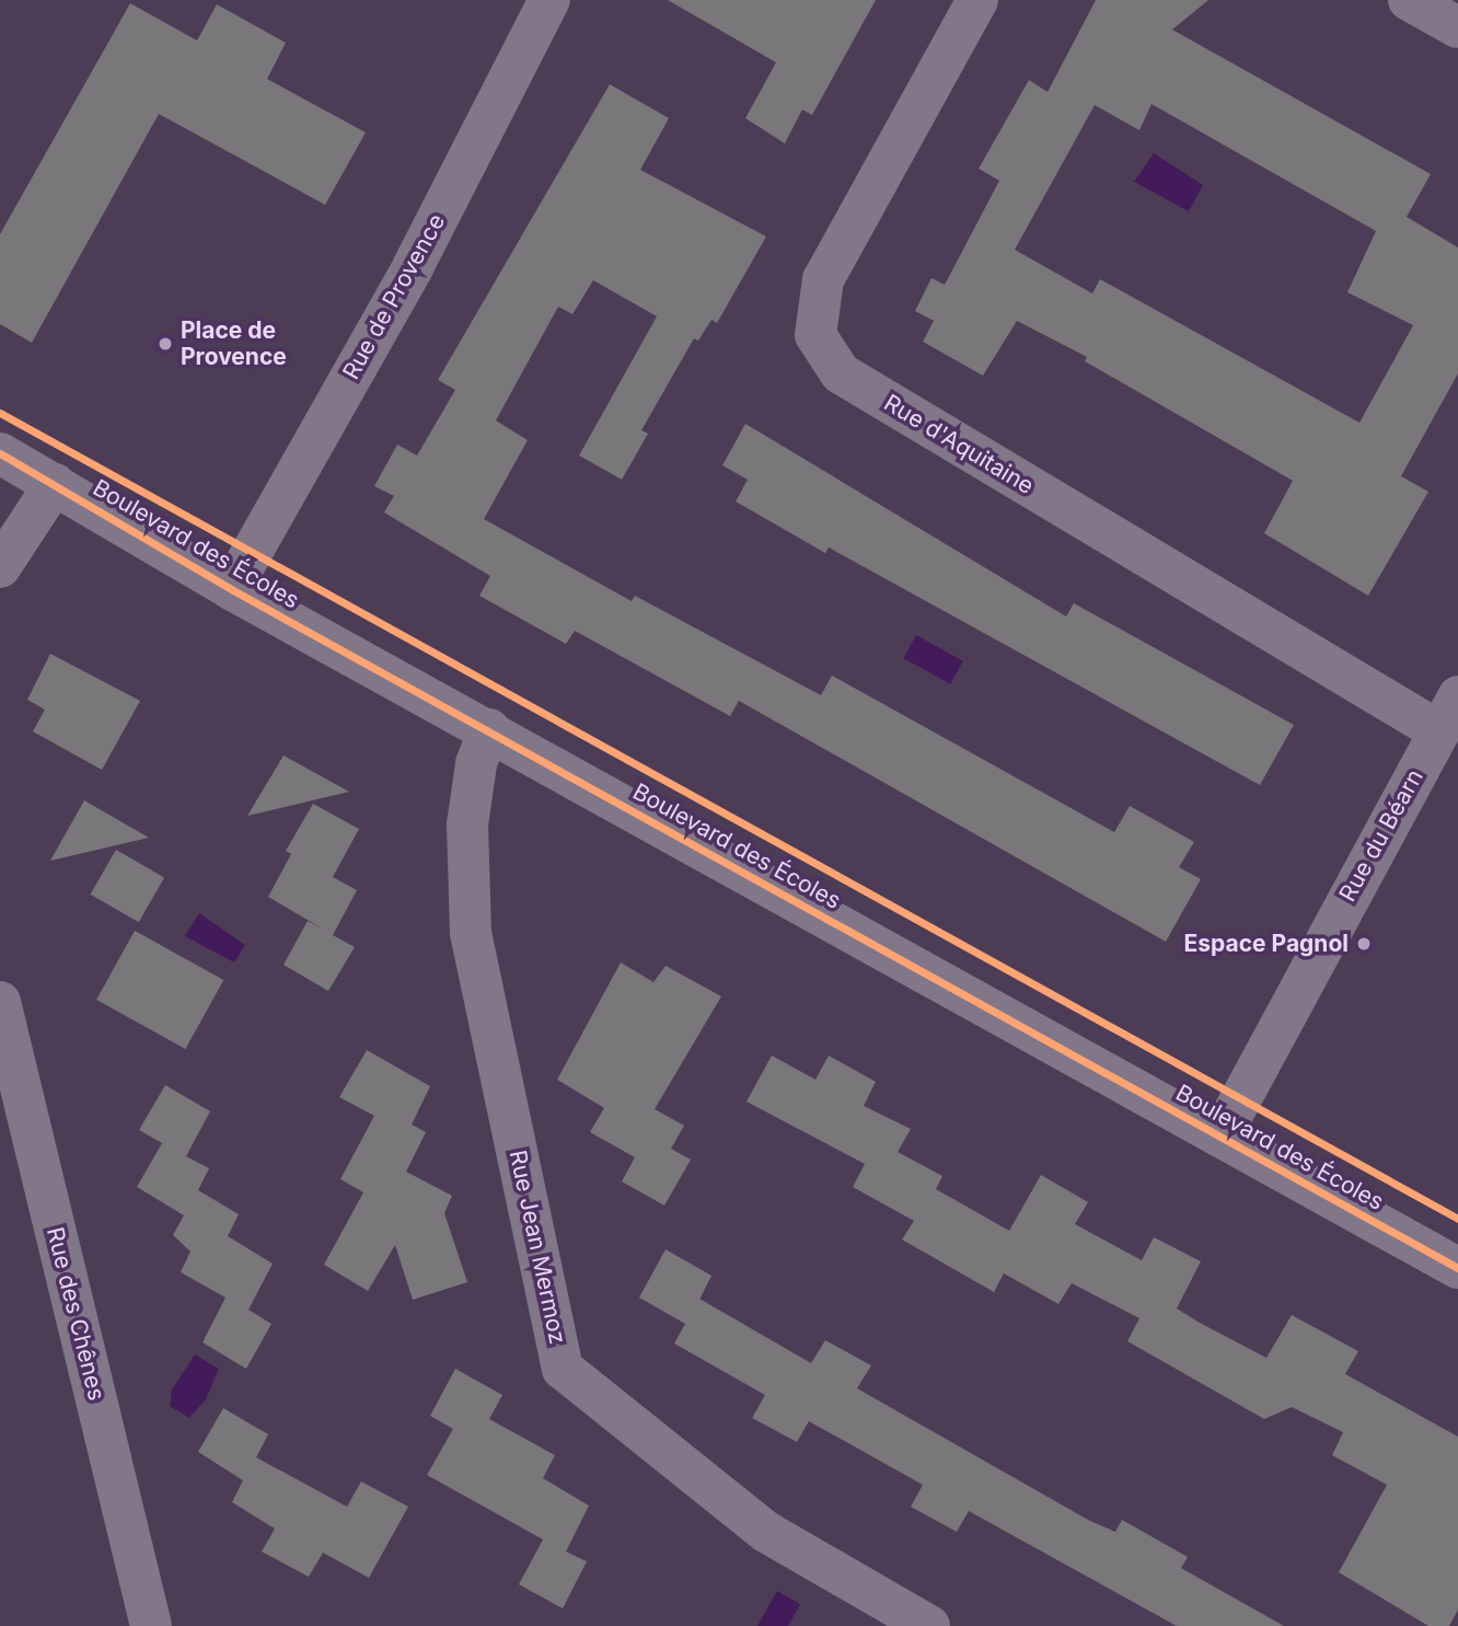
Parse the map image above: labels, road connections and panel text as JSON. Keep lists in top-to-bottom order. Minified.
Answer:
{"streets":{"street":["Rue de Provence","Rue d'Aquitaine","Boulevard des Écoles","Rue du Béarn","Rue Jean Mermoz","Rue des Chênes"]},"crossings":[["Rue de Provence","Boulevard des Écoles"],["Rue d'Aquitaine","Rue du Béarn"],["Boulevard des Écoles","Rue du Béarn"],["Boulevard des Écoles","Rue Jean Mermoz"]],"places":["Place de Provence","Espace Pagnol"]}
